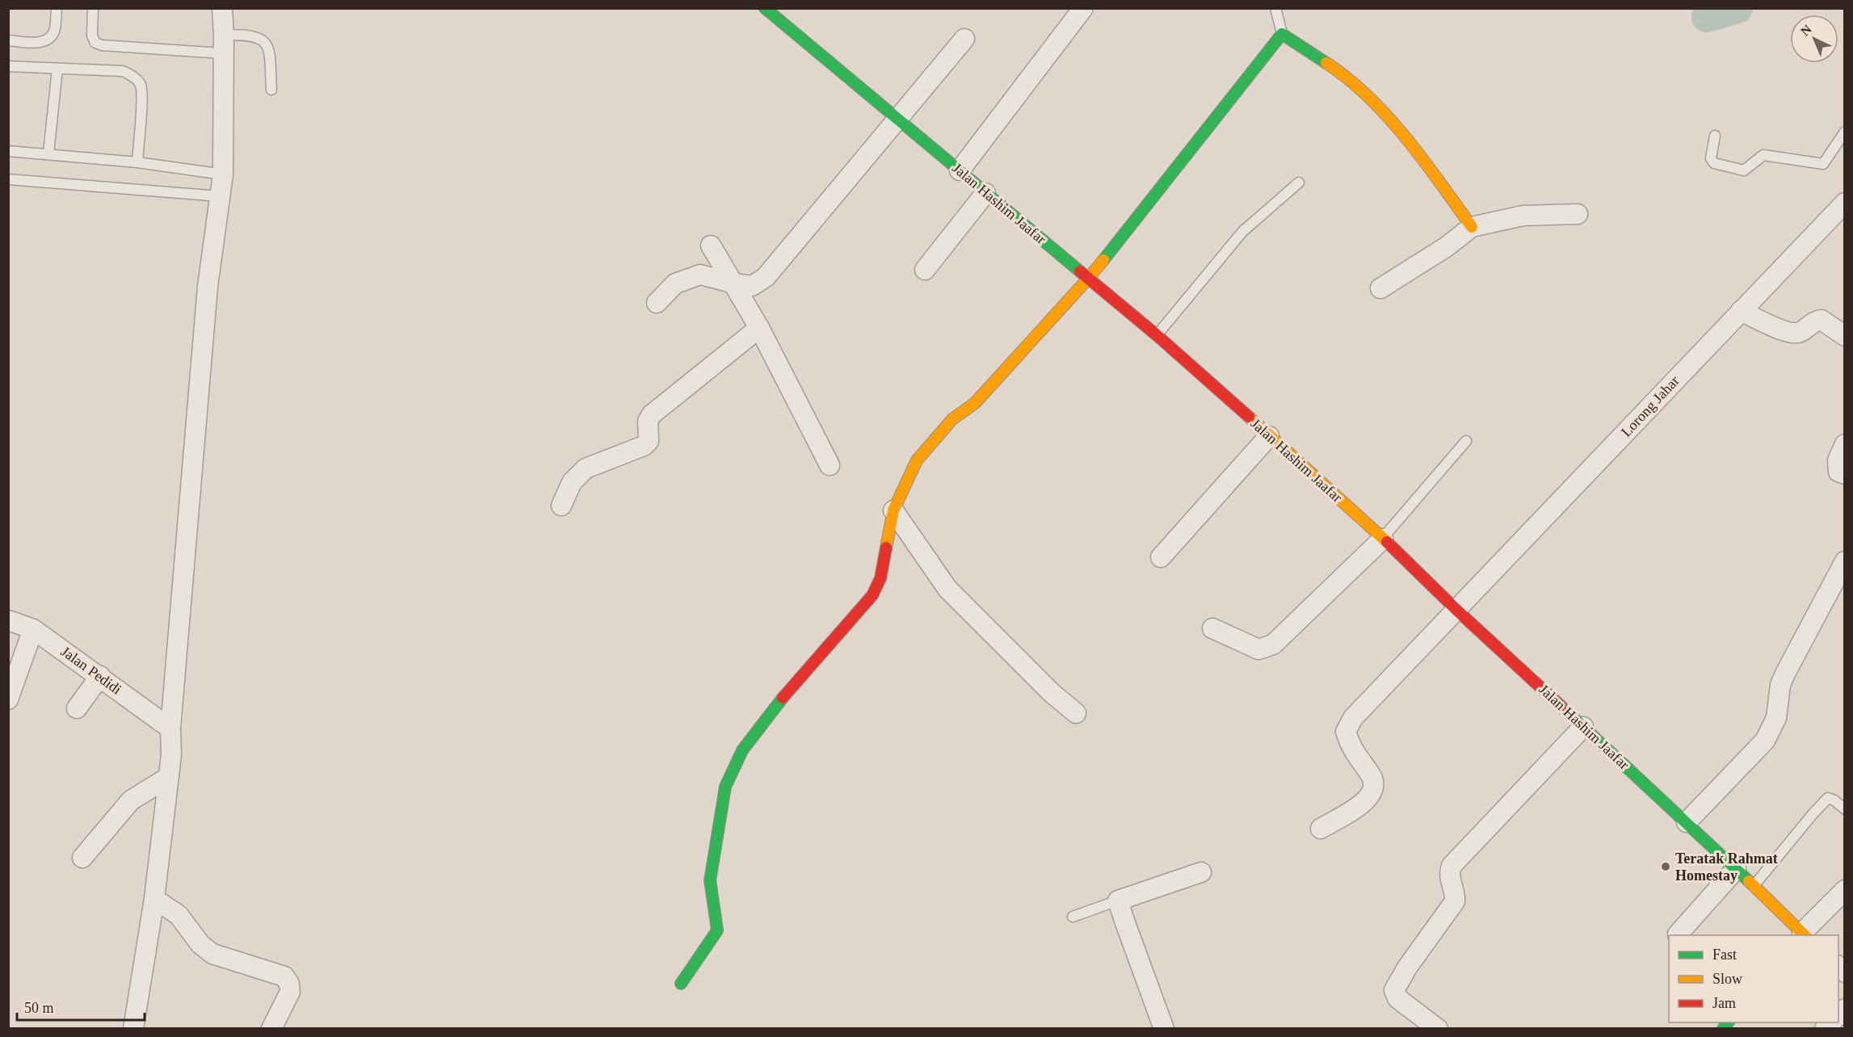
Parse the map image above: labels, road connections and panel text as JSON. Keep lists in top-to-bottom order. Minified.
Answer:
{"streets":{"street":["Jalan Hashim Jaafar","Lorong Jahar","Jalan Pedidi"]},"crossings":[["Jalan Hashim Jaafar","Lorong Jahar"]],"places":["Teratak Rahmat Homestay"],"legend":["Fast","Slow","Jam"],"scale_bar":"50 m","north":"top left"}
